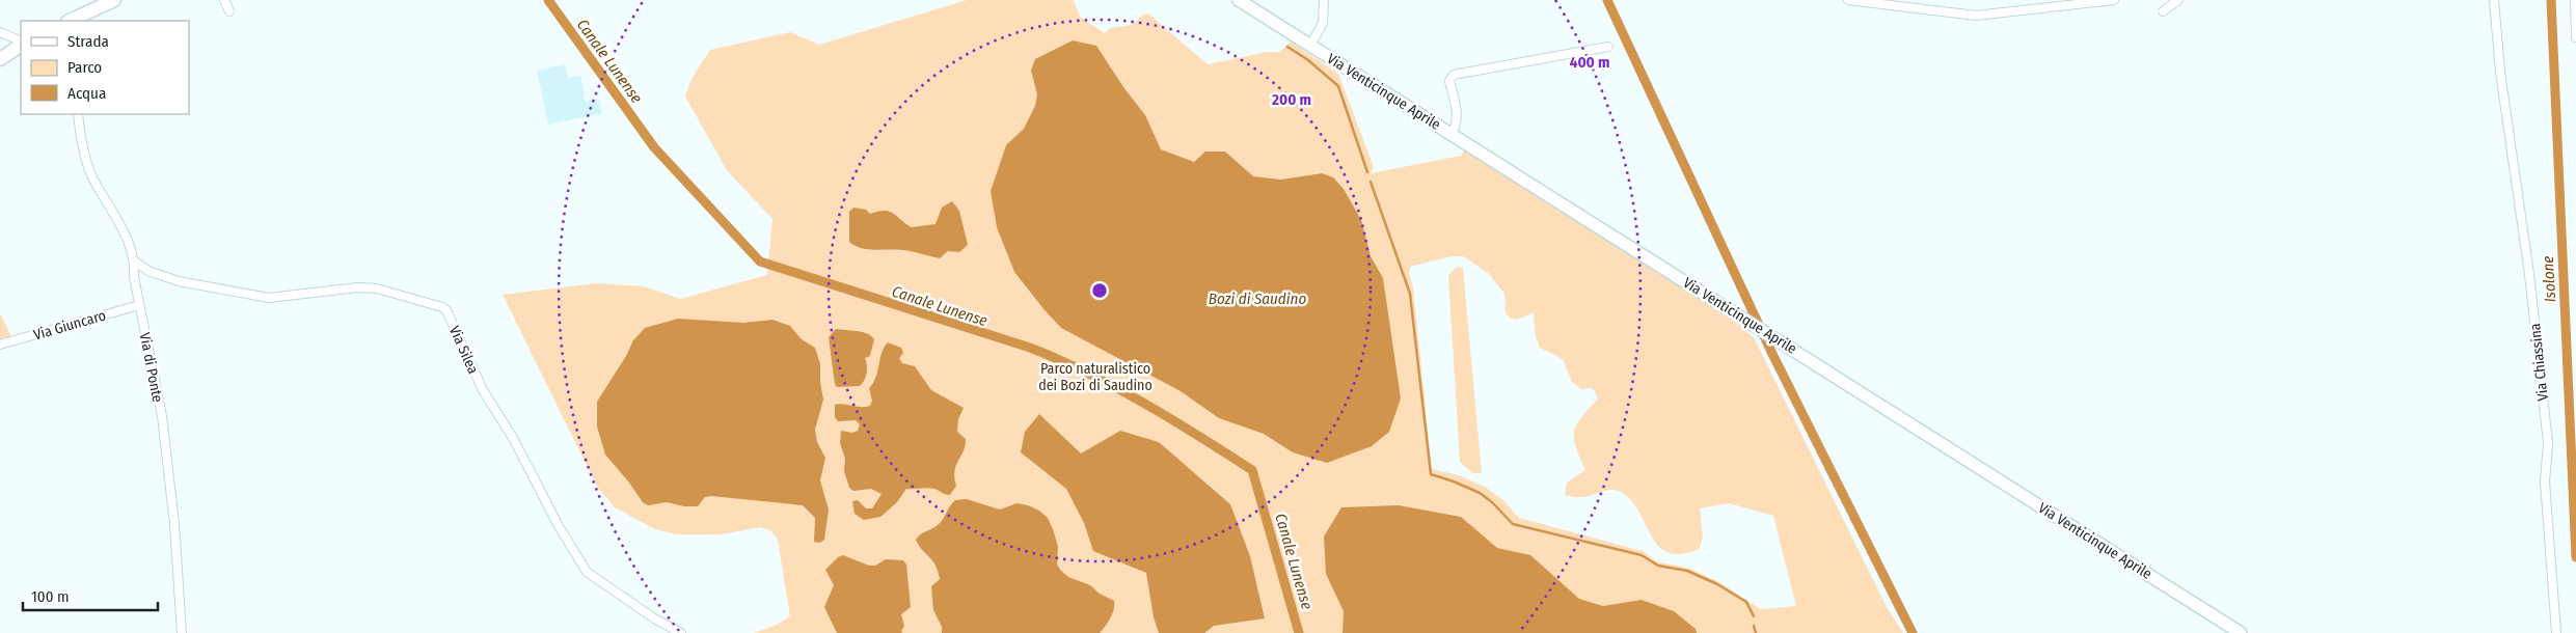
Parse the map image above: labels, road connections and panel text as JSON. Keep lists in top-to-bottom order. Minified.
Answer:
{"streets":{"main road":["Via Venticinque Aprile"],"street":["Via Giuncaro","Via Silea","Via Chiassina","Via di Ponte"]},"crossings":[["Via Giuncaro","Via di Ponte"],["Via Silea","Via di Ponte"]],"water":["Canale Lunense","Isolone","Bozi di Saudino"],"parks":["Parco naturalistico dei Bozi di Saudino"],"legend":["Strada","Parco","Acqua"],"scale_bar":"100 m","rings":["400 m","200 m"]}
